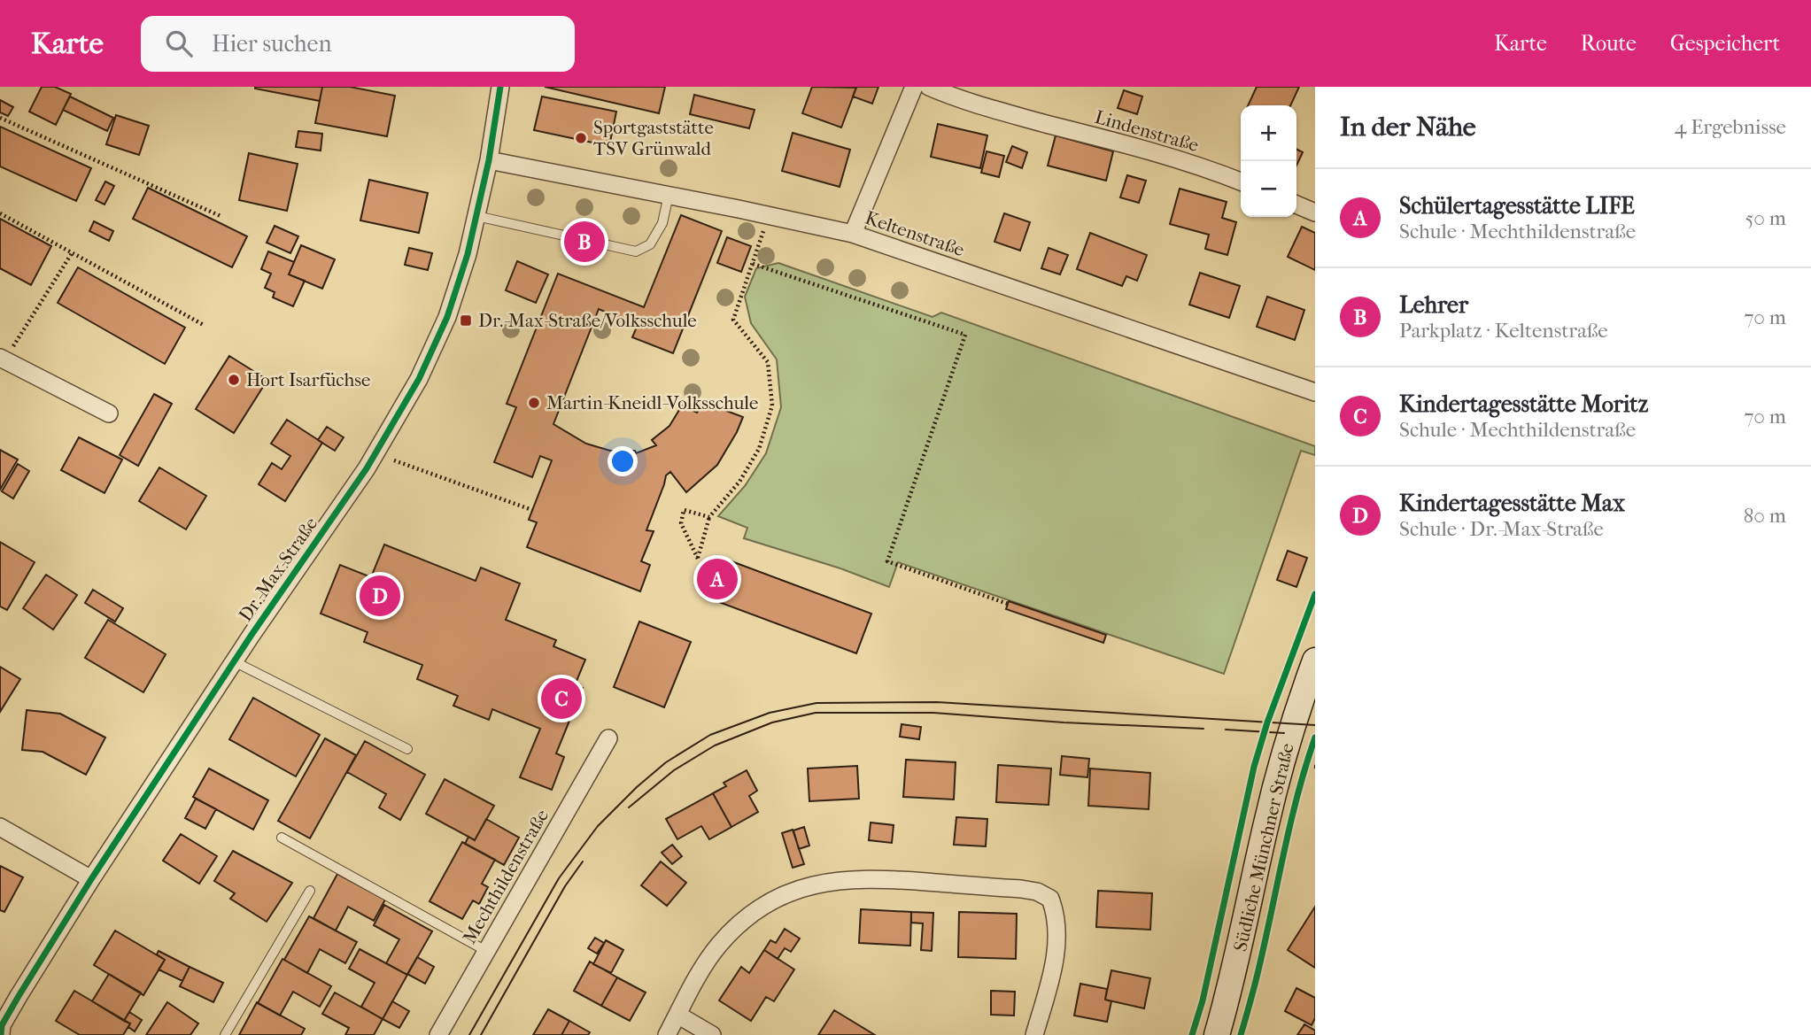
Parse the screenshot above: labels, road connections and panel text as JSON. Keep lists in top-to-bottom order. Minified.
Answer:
{"streets":{"main road":["Südliche Münchner Straße"],"street":["Lindenstraße","Keltenstraße","Dr.-Max-Straße","Mechthildenstraße"]},"crossings":[["Keltenstraße","Dr.-Max-Straße"]],"places":{"other":["Sportgaststätte TSV Grünwald","Hort Isarfüchse","Martin-Kneidl-Volksschule"],"transit":["Dr.-Max-Straße/Volksschule"]},"page":{"header":"Karte","search":"Hier suchen","nav":["Karte","Route","Gespeichert"],"heading":["In der Nähe","4 Ergebnisse"],"map_buttons":["+","−"],"list":[{"mark":"A","name":"Schülertagesstätte LIFE","note":"Schule · Mechthildenstraße","value":"50 m"},{"mark":"B","name":"Lehrer","note":"Parkplatz · Keltenstraße","value":"70 m"},{"mark":"C","name":"Kindertagesstätte Moritz","note":"Schule · Mechthildenstraße","value":"70 m"},{"mark":"D","name":"Kindertagesstätte Max","note":"Schule · Dr.-Max-Straße","value":"80 m"}],"pins":["B","A","D","C"]}}
